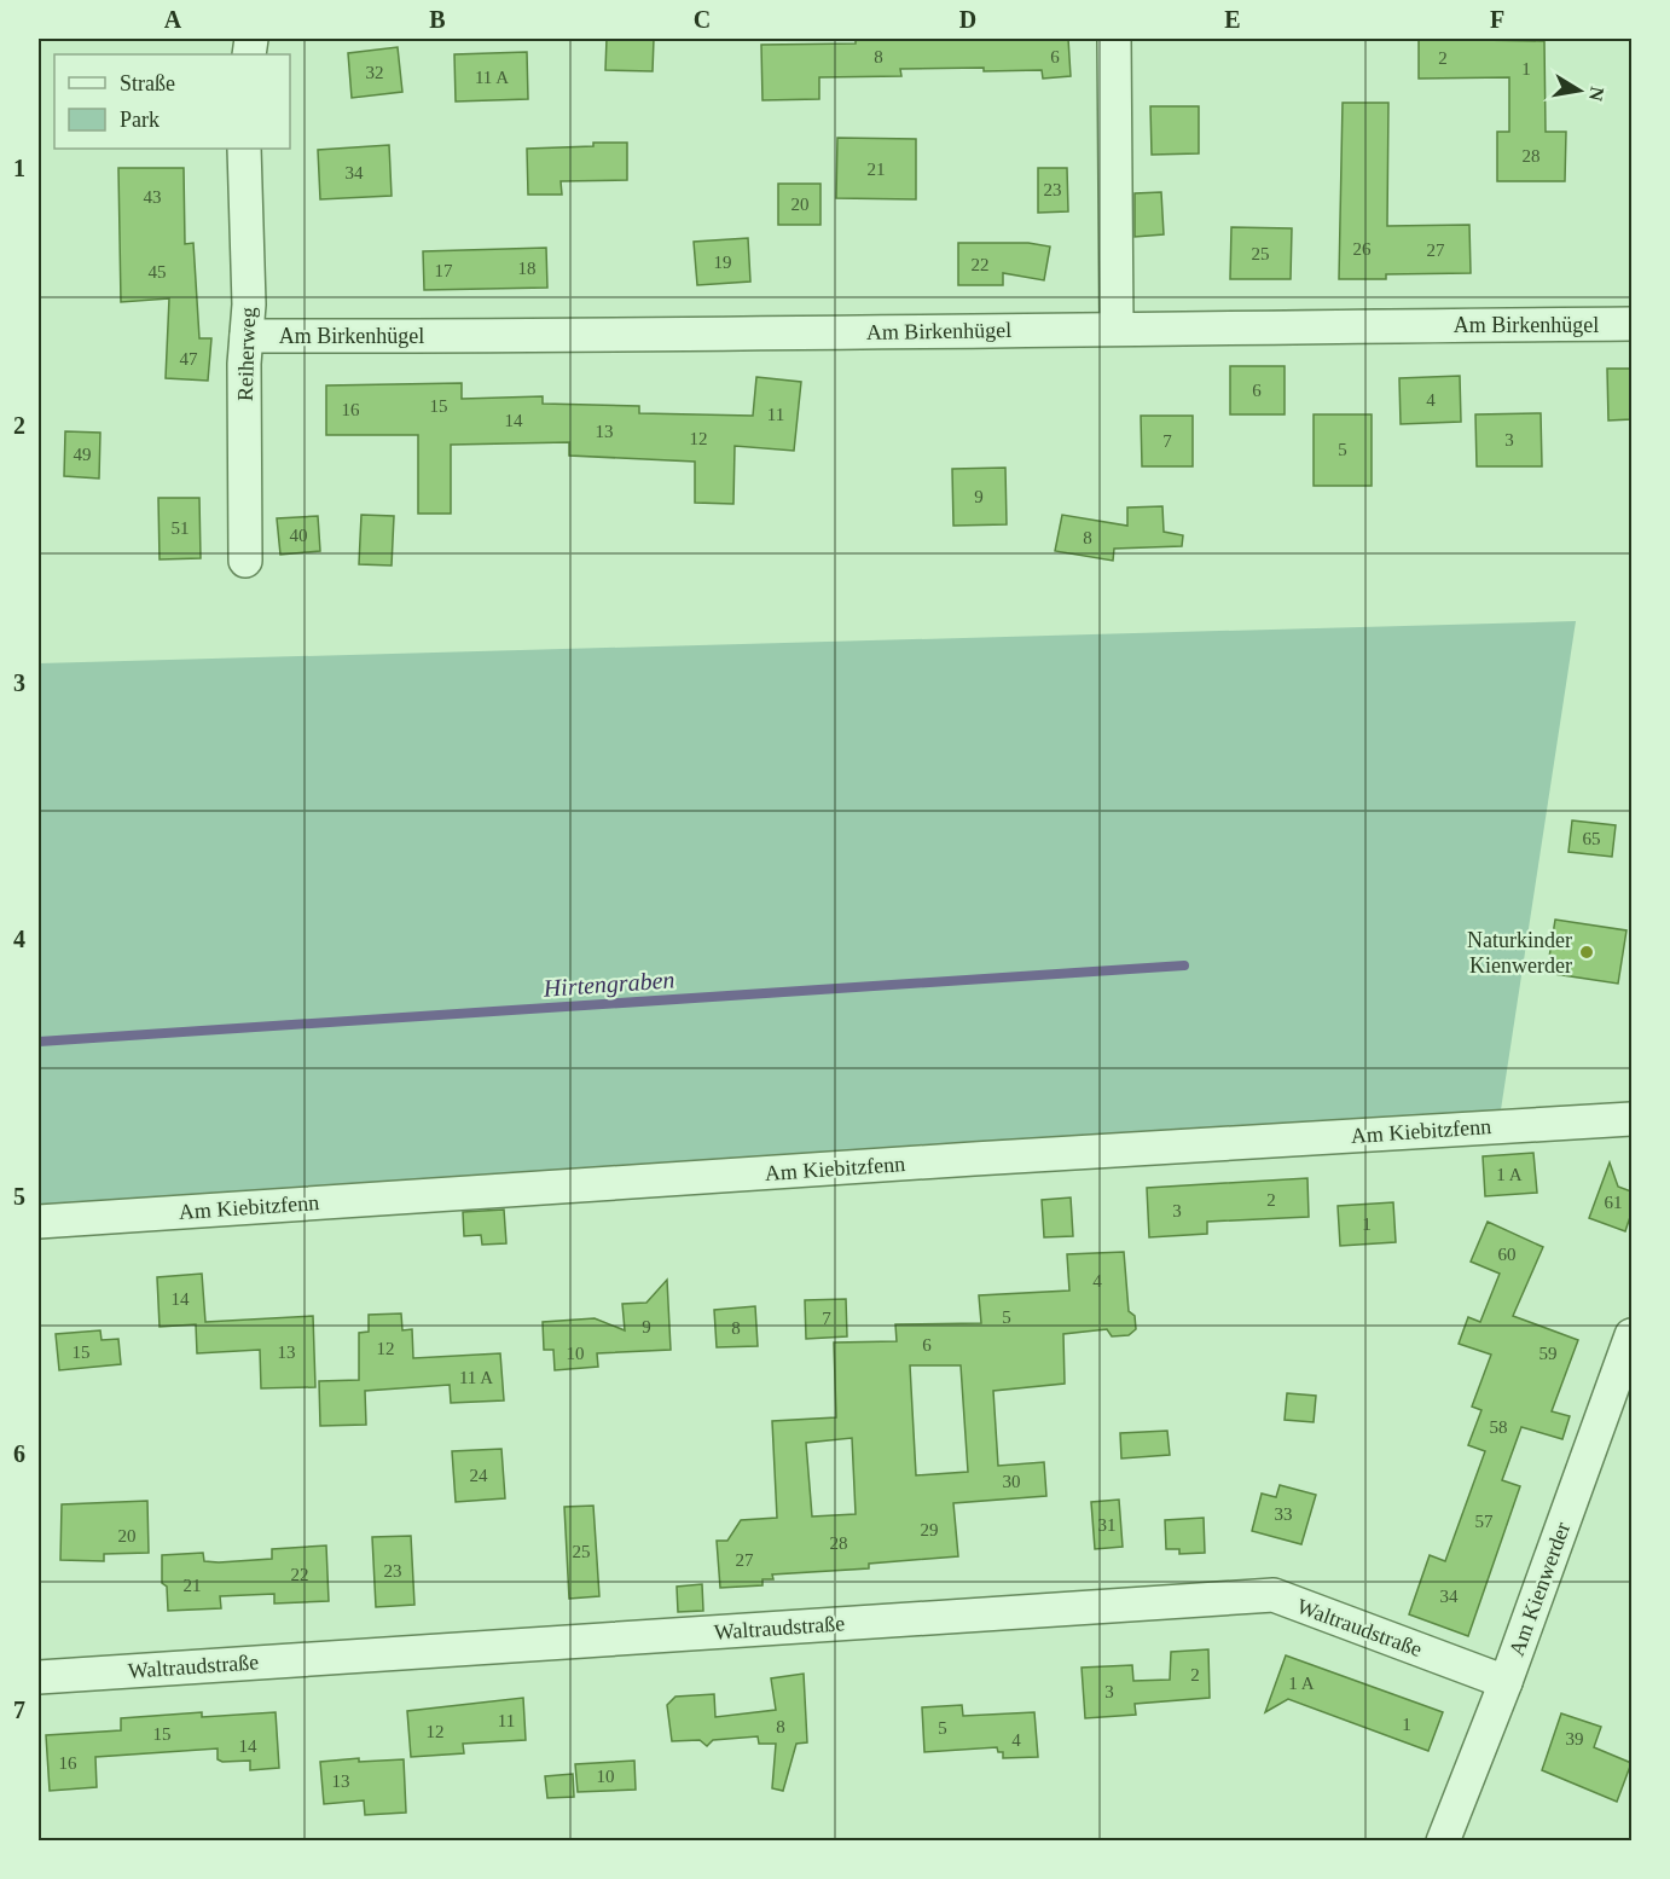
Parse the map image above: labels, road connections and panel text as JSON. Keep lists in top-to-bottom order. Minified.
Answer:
{"streets":{"street":["Am Birkenhügel","Reiherweg","Am Kiebitzfenn","Am Kienwerder","Waltraudstraße"]},"crossings":[["Am Birkenhügel","Reiherweg"],["Am Kienwerder","Waltraudstraße"]],"water":["Hirtengraben"],"places":["Naturkinder Kienwerder"],"house_numbers":["8","6","2","1","32","11 A","28","21","34","23","43","20","26","27","25","19","22","18","17","45","47","6","4","15","16","11","14","13","12","3","7","5","49","9","51","40","8","65","1 A","2","61","3","1","60","4","14","5","7","9","8","6","12","15","13","10","59","11 A","58","24","30","33","57","31","29","20","28","25","27","23","22","21","34","2","1 A","3","11","1","8","5","12","15","39","4","14","16","10","13"],"legend":["Straße","Park"],"north":"right","grid":{"columns":["A","B","C","D","E","F"],"rows":["1","2","3","4","5","6","7"]}}
